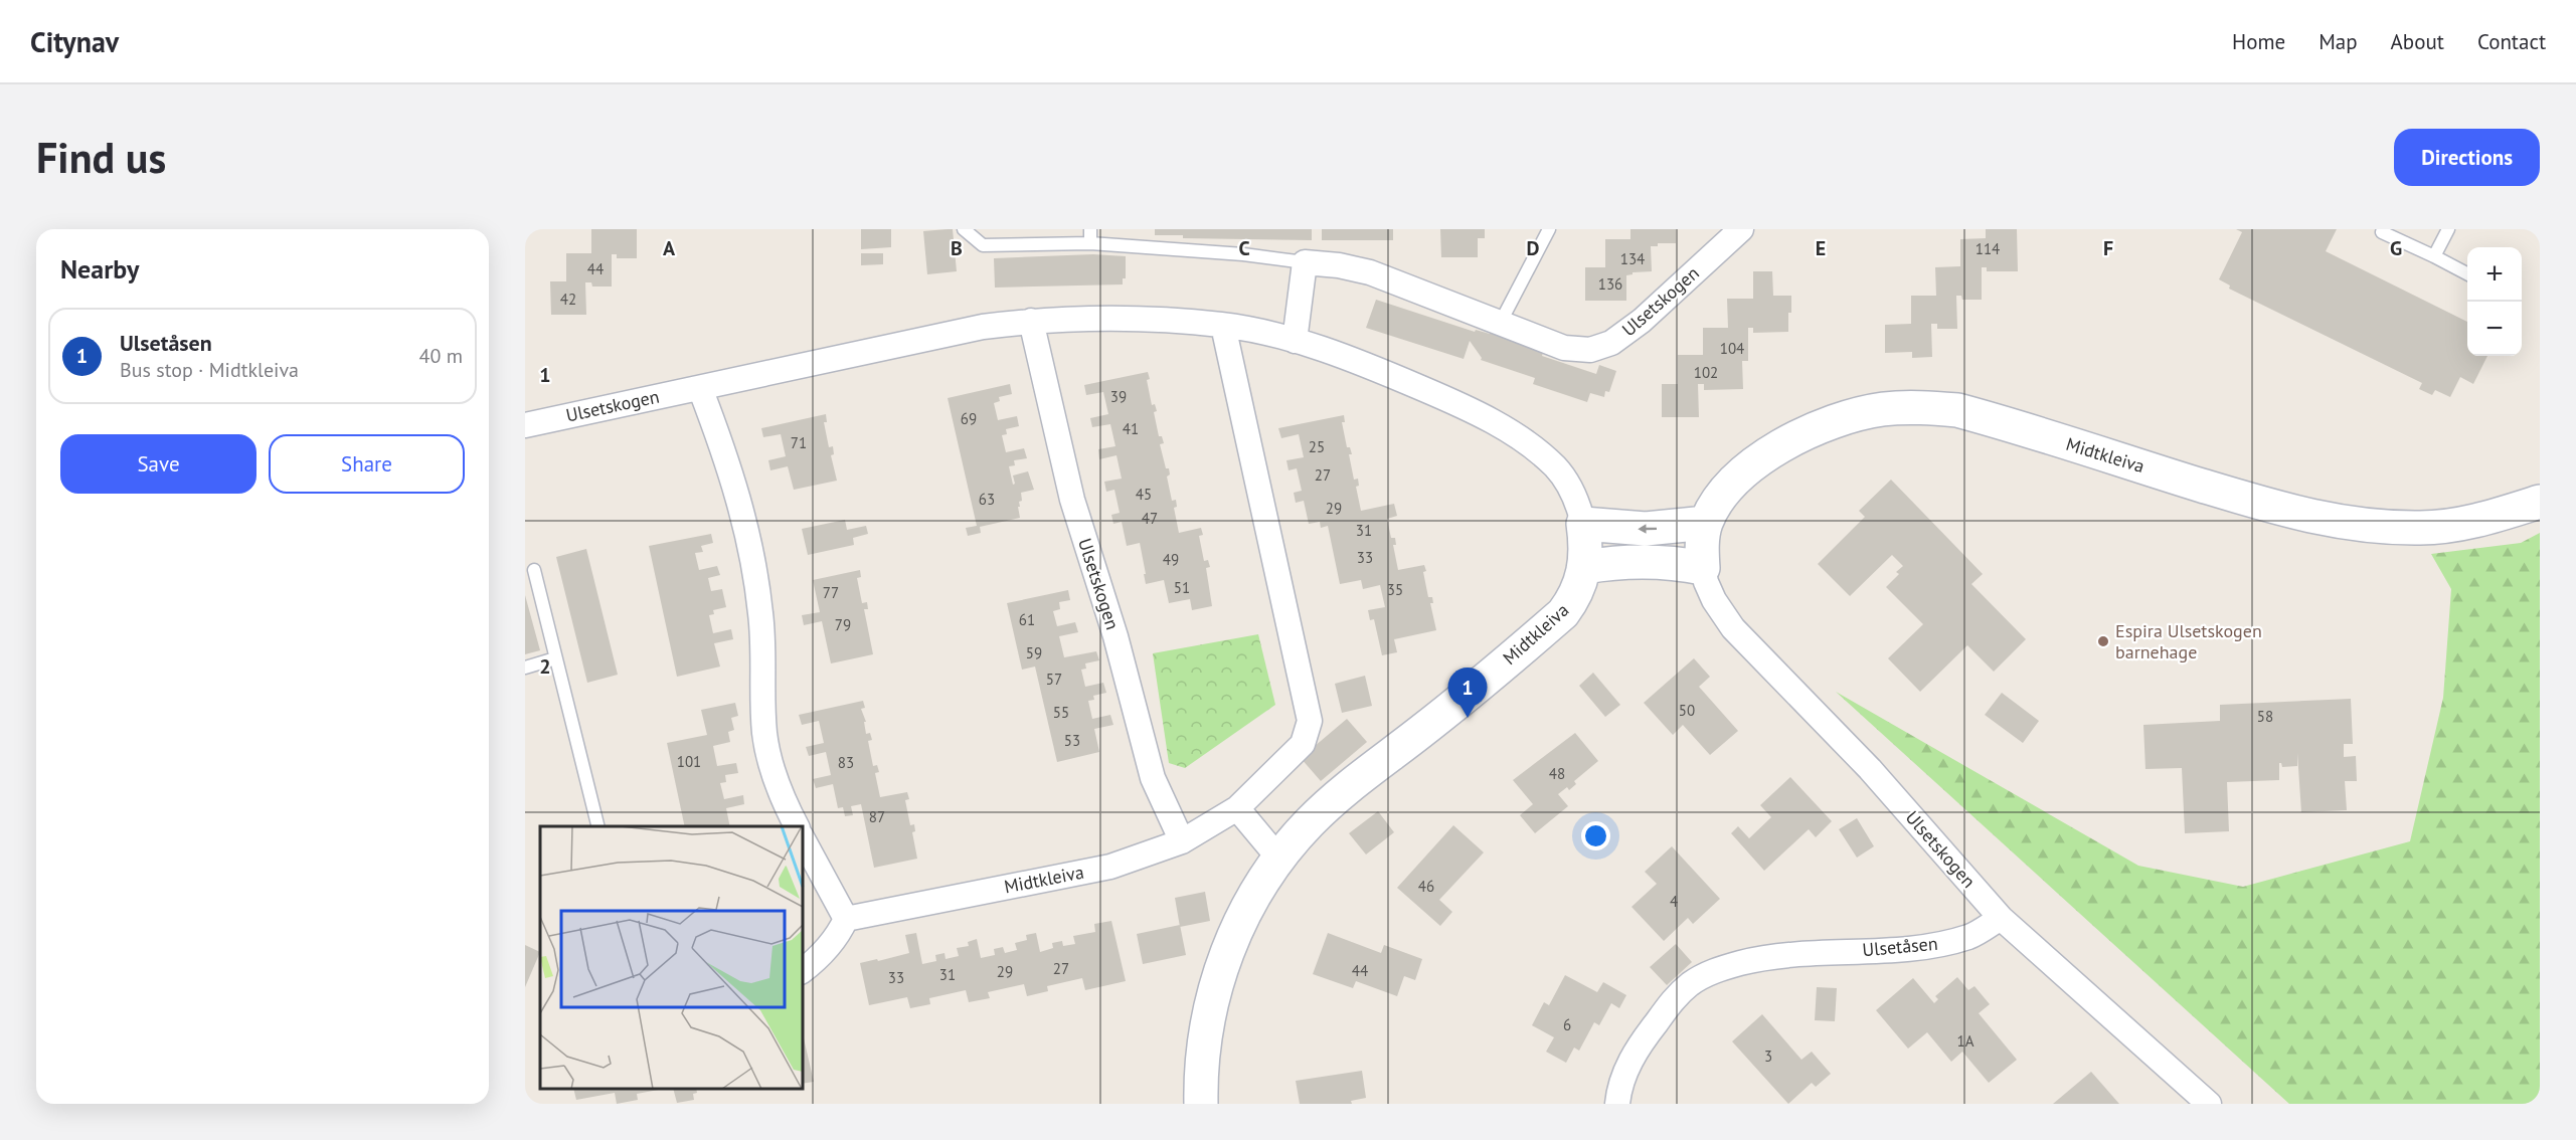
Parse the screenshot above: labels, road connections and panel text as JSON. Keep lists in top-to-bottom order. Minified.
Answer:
{"streets":{"street":["Ulsetskogen","Midtkleiva","Ulsetåsen"]},"crossings":[["Ulsetskogen","Midtkleiva"],["Ulsetskogen","Ulsetåsen"]],"places":["Espira Ulsetskogen barnehage"],"house_numbers":["114","134","44","136","42","104","102","39","69","41","71","25","27","45","63","29","47","31","33","49","51","35","77","61","79","59","57","50","55","58","53","101","83","48","87","46","4","27","44","29","31","33","6","1A","3"],"page":{"header":"Citynav","nav":["Home","Map","About","Contact"],"buttons":["Directions",["Save","Share"]],"title":"Find us","heading":"Nearby","map_buttons":["+","−"],"list":[{"mark":"1","name":"Ulsetåsen","note":"Bus stop · Midtkleiva","value":"40 m"}],"pins":"1"},"grid":{"columns":["A","B","C","D","E","F","G"],"rows":["1","2"]}}
